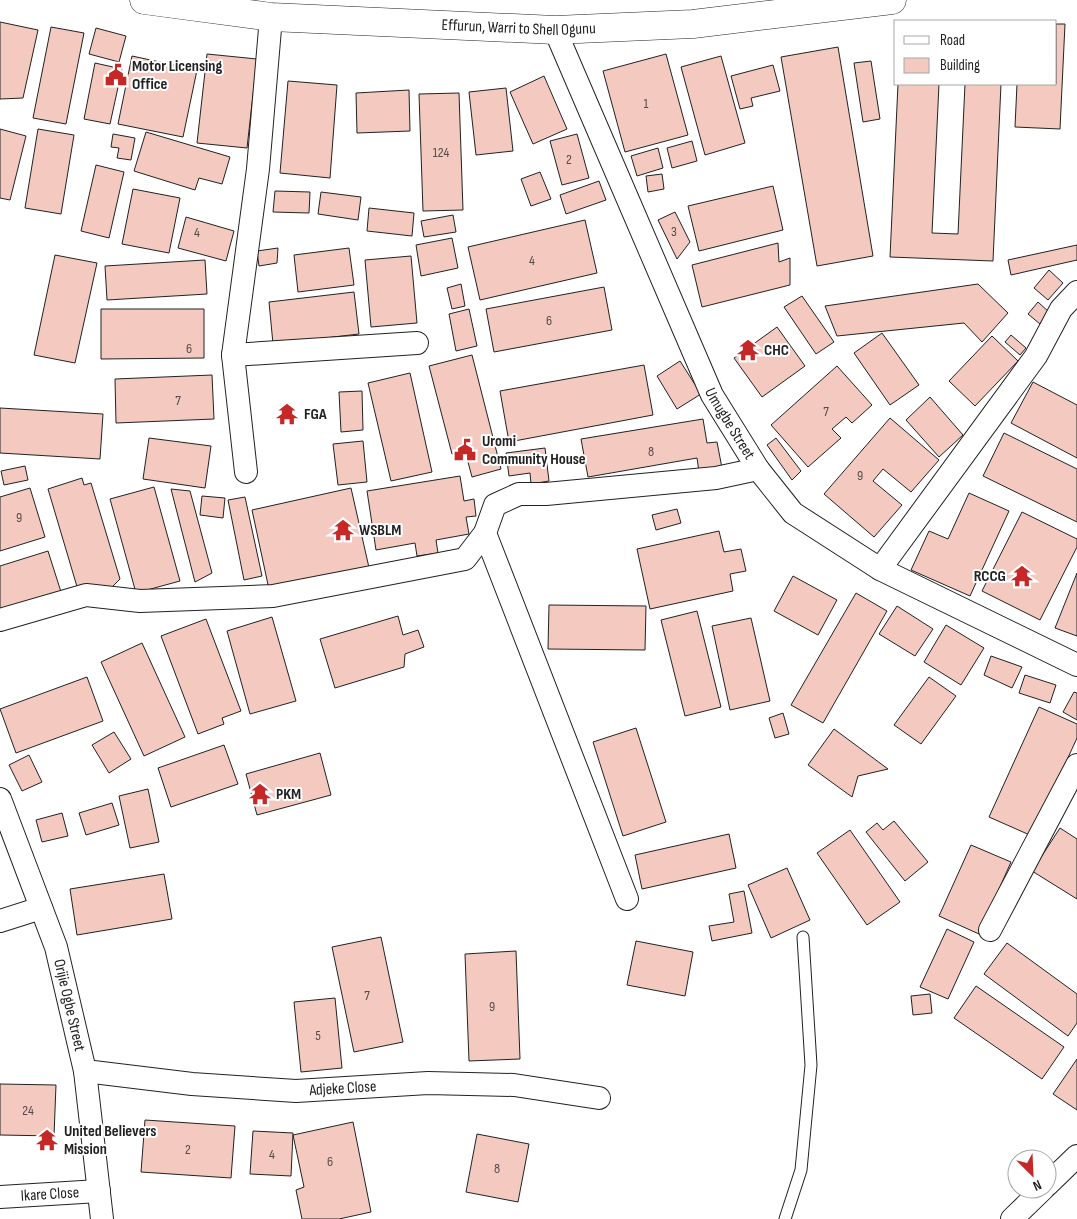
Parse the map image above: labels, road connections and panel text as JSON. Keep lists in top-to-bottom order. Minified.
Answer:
{"streets":{"main road":["Effurun, Warri to Shell Ogunu"],"street":["Umugbe Street","Orijie Ogbe Street","Adjeke Close","Ikare Close"]},"crossings":[["Effurun, Warri to Shell Ogunu","Umugbe Street"],["Orijie Ogbe Street","Adjeke Close"],["Orijie Ogbe Street","Ikare Close"]],"places":{"public building":["Motor Licensing Office","Uromi Community House"],"temple":["CHC","FGA","WSBLM","RCCG","PKM","United Believers Mission"]},"house_numbers":["1","124","2","3","4","4","6","6","7","7","8","9","9","7","9","5","24","2","4","6","8"],"legend":["Road","Building"],"north":"bottom right"}
